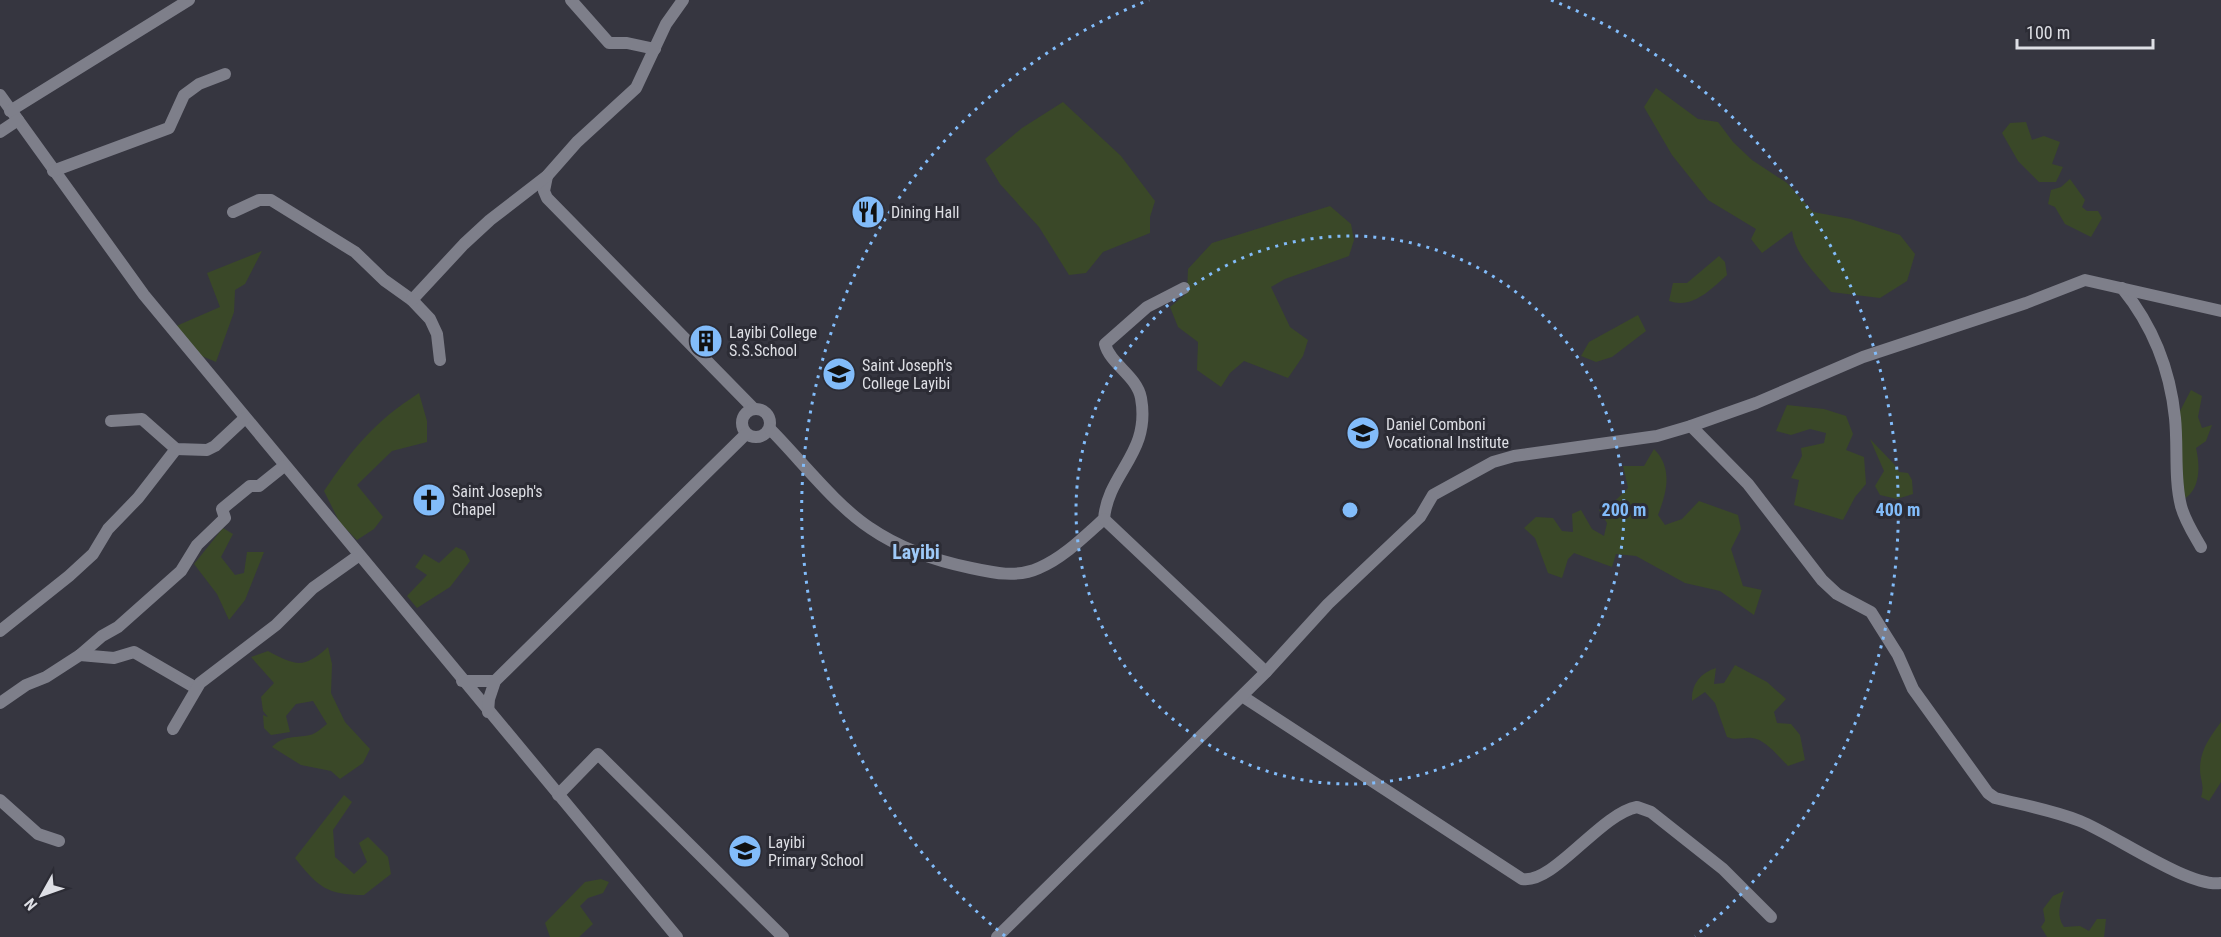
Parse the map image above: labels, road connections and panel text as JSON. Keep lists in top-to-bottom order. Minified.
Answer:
{"districts":["Layibi"],"places":{"restaurant":["Dining Hall"],"building":["Layibi College S.S.School"],"school or university":["Saint Joseph's College Layibi","Daniel Comboni Vocational Institute","Layibi Primary School"],"church":["Saint Joseph's Chapel"]},"scale_bar":"100 m","north":"bottom left","rings":["200 m","400 m"]}
